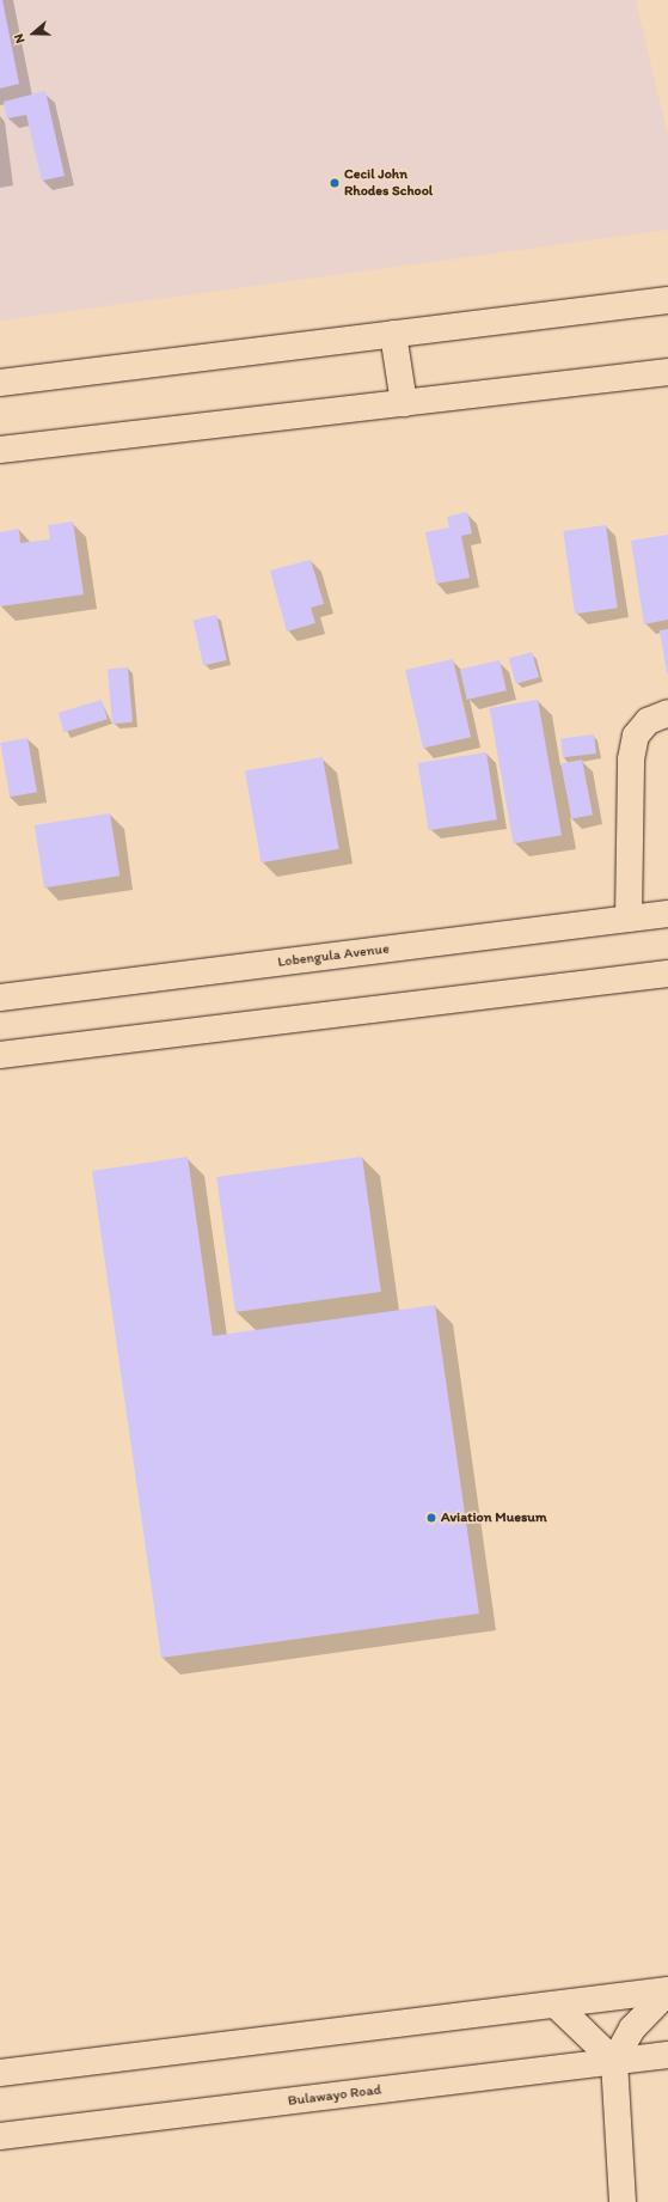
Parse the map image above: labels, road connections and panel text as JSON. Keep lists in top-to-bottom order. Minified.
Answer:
{"streets":{"main road":["Lobengula Avenue","Bulawayo Road"]},"places":["Cecil John Rhodes School","Aviation Muesum"],"north":"left"}
